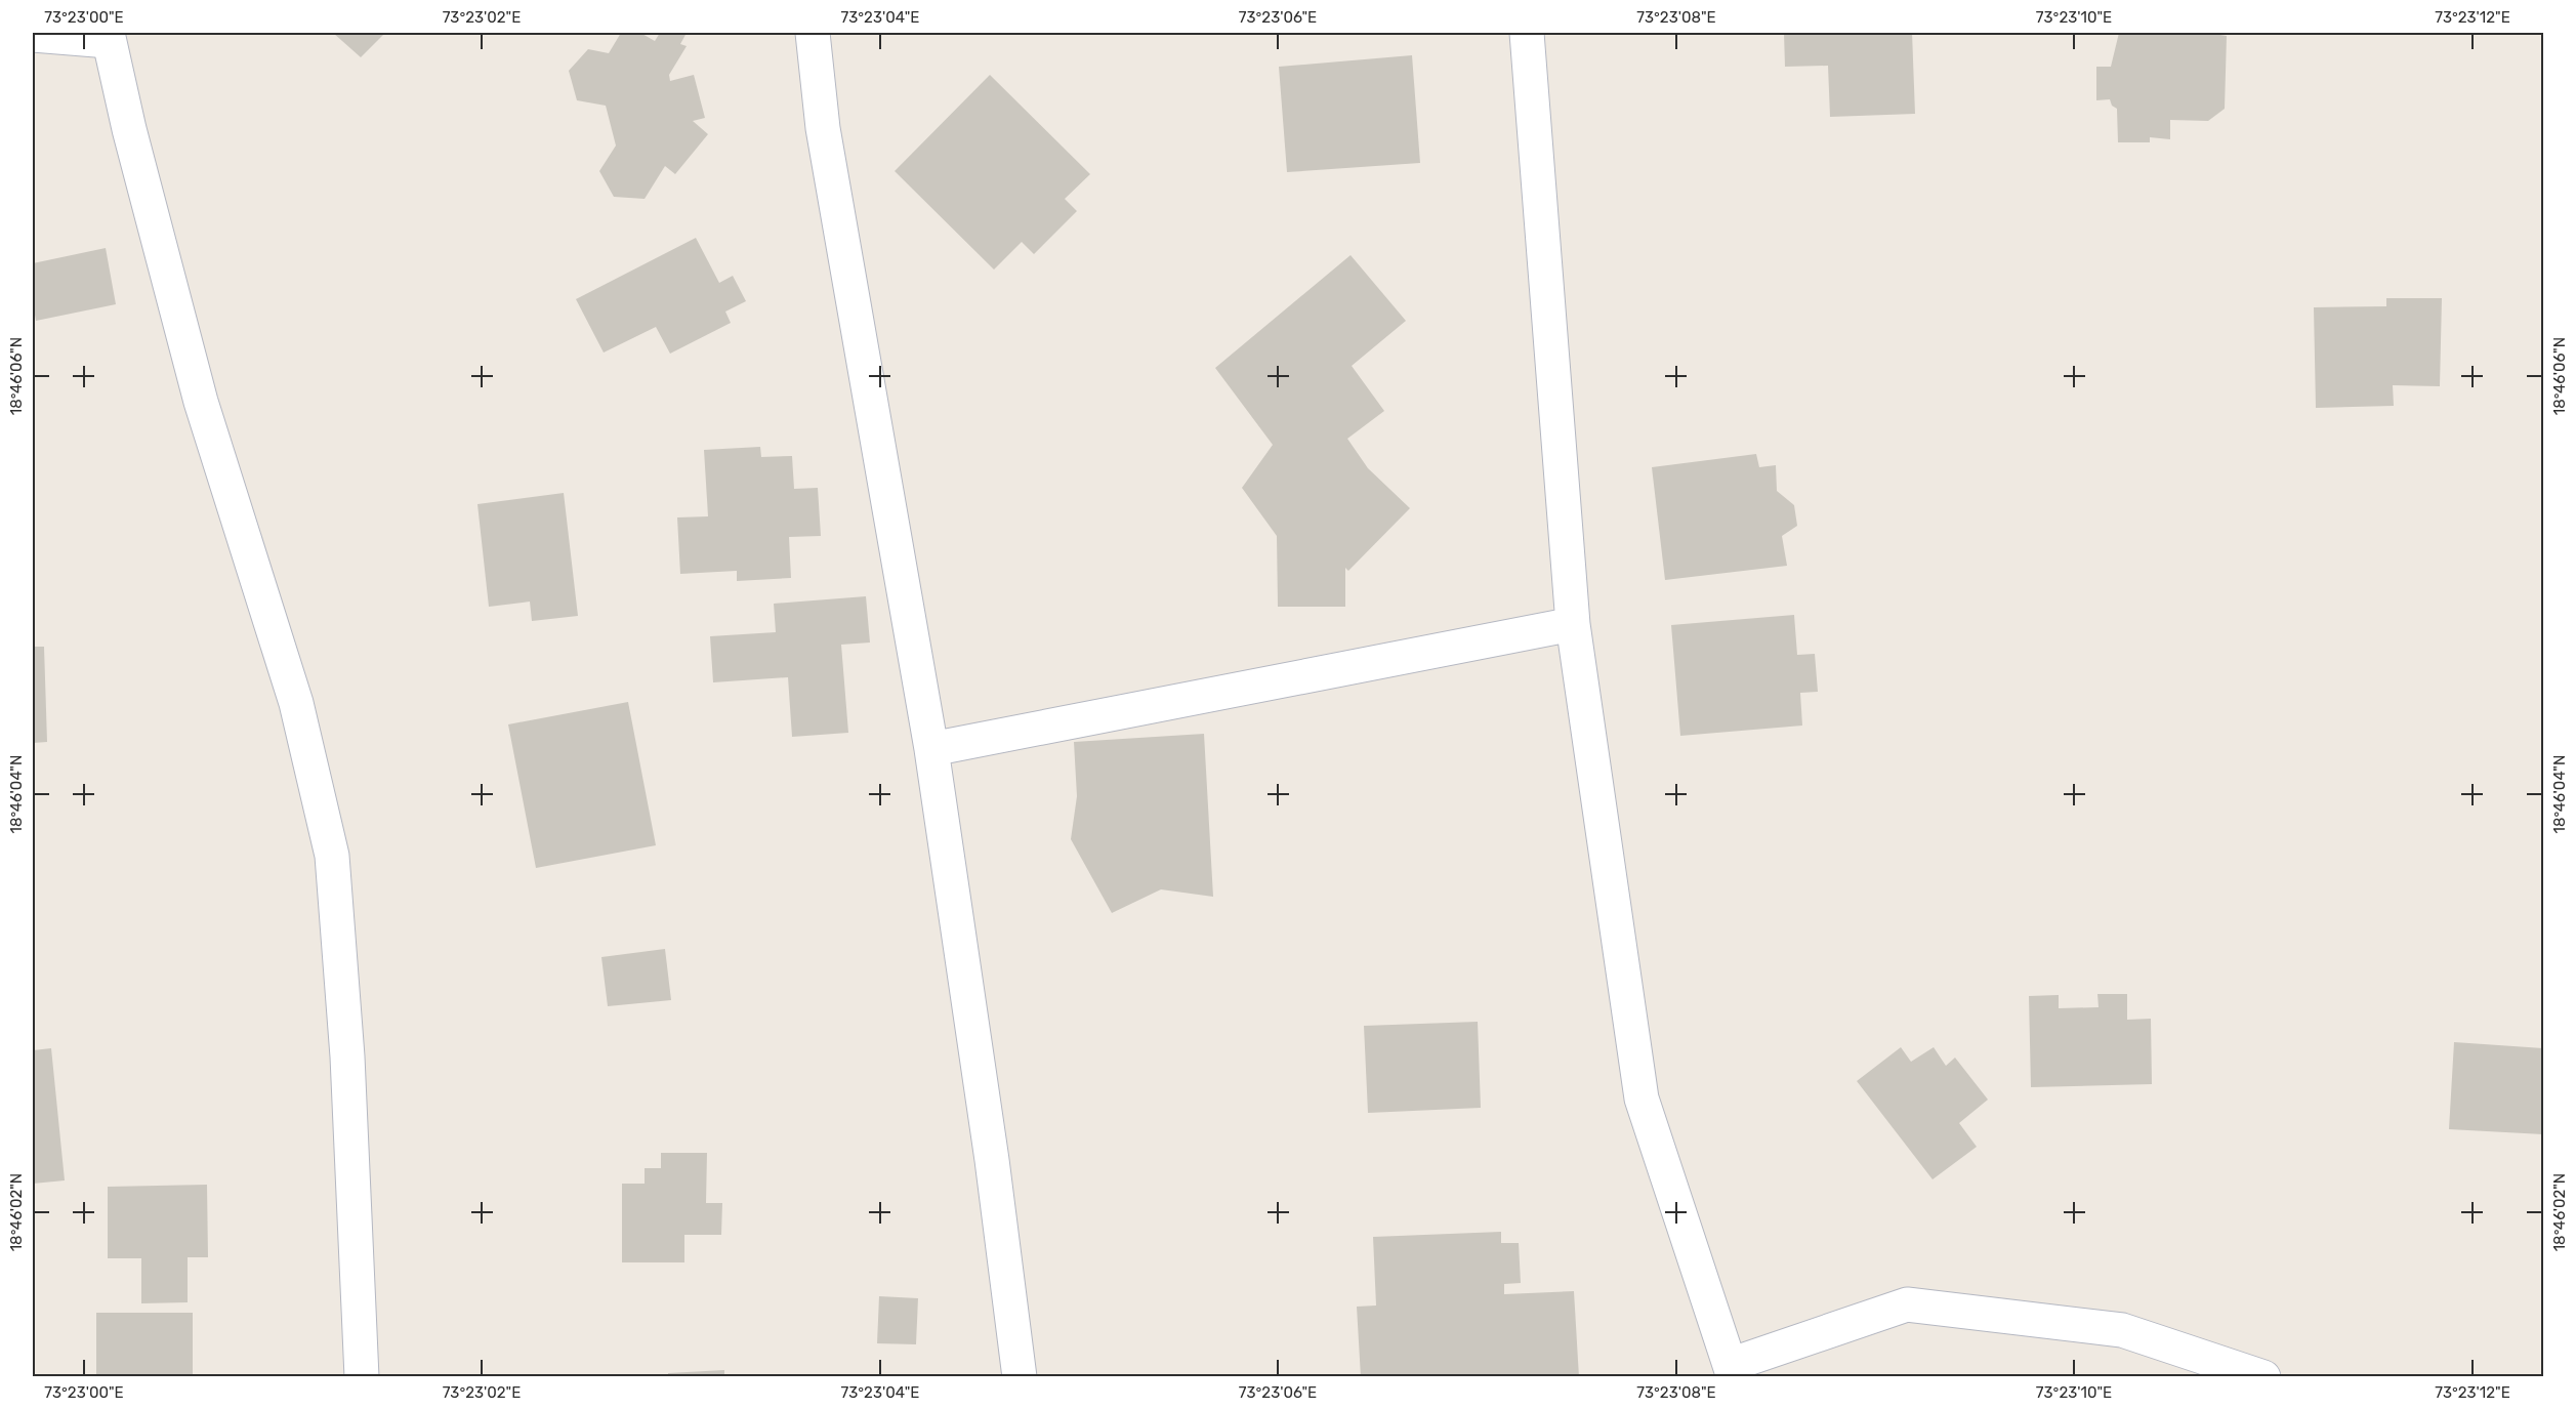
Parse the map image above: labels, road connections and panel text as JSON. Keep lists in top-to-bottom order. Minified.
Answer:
{"coordinates":["73°23'00\"E","73°23'02\"E","73°23'04\"E","73°23'06\"E","73°23'08\"E","73°23'10\"E","73°23'12\"E","18°46'06\"N","18°46'04\"N","18°46'02\"N"]}
